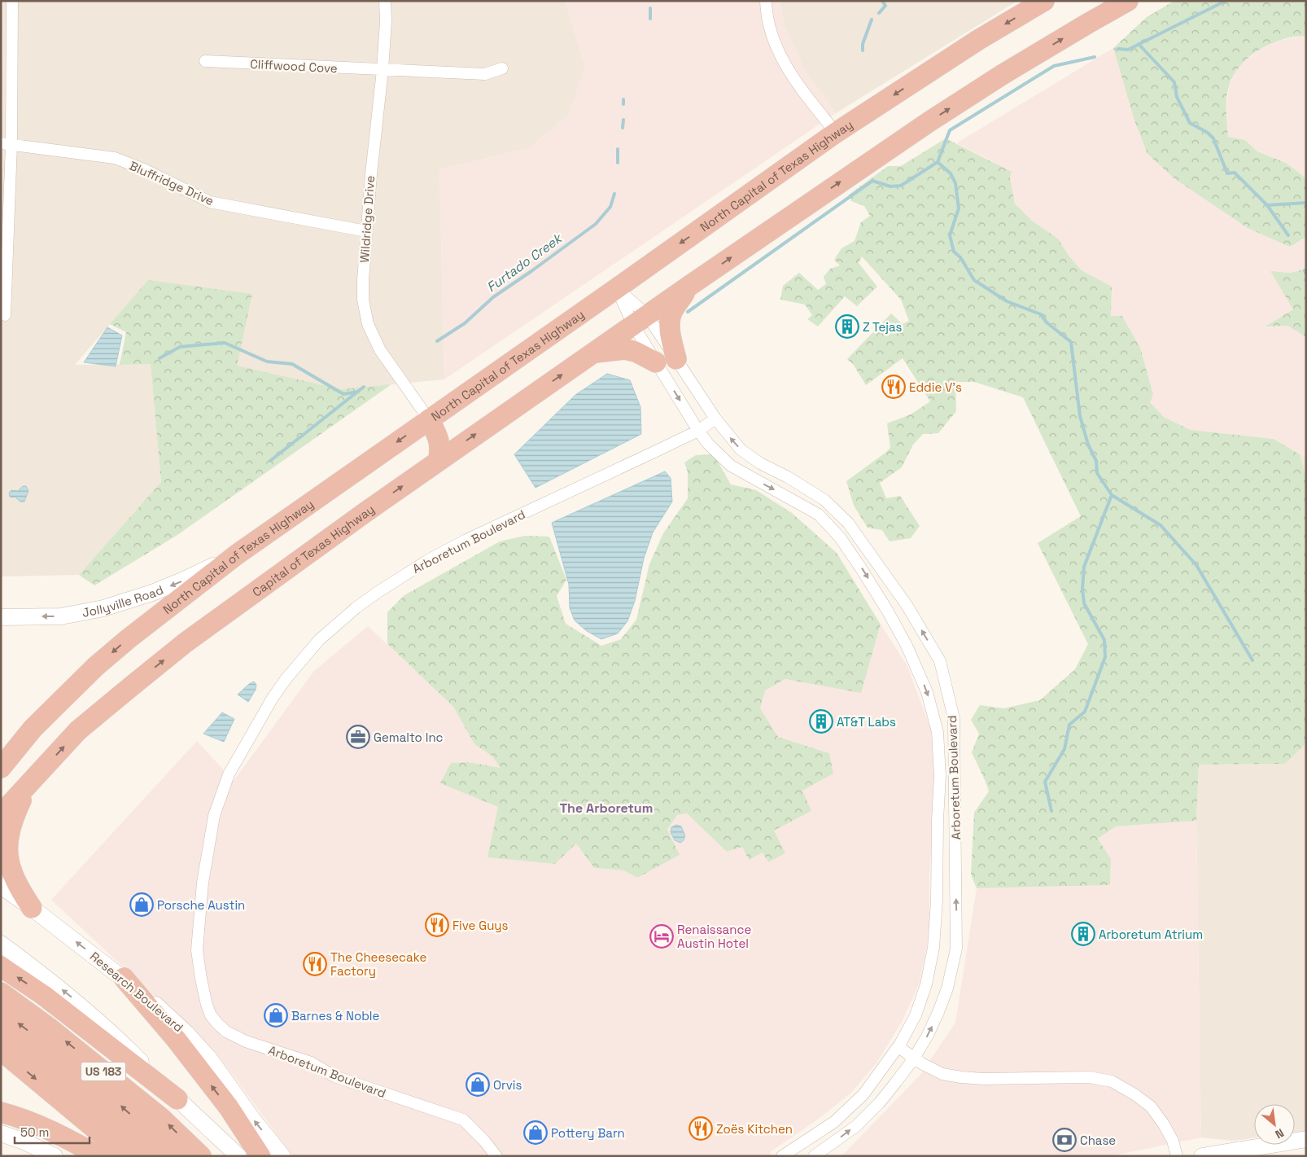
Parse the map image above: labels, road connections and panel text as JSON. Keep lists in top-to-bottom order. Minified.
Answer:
{"streets":{"highway":["North Capital of Texas Highway","Capital of Texas Highway","US 183"],"main road":["Jollyville Road","Research Boulevard"],"street":["Cliffwood Cove","Bluffridge Drive","Wildridge Drive","Arboretum Boulevard"]},"crossings":[["Cliffwood Cove","Wildridge Drive"],["North Capital of Texas Highway","Wildridge Drive"],["North Capital of Texas Highway","Arboretum Boulevard"],["North Capital of Texas Highway","Jollyville Road"],["Bluffridge Drive","Wildridge Drive"],["Arboretum Boulevard","Capital of Texas Highway"]],"one_way":["Capital of Texas Highway","Jollyville Road"],"districts":["The Arboretum"],"water":["Furtado Creek"],"places":{"building":["Z Tejas","AT&T Labs","Arboretum Atrium"],"restaurant":["Eddie V's","Five Guys","The Cheesecake Factory","Zoës Kitchen"],"office":["Gemalto Inc"],"shop":["Porsche Austin","Barnes & Noble","Orvis","Pottery Barn"],"hotel":["Renaissance Austin Hotel"],"bank":["Chase"]},"scale_bar":"50 m","north":"bottom right"}
